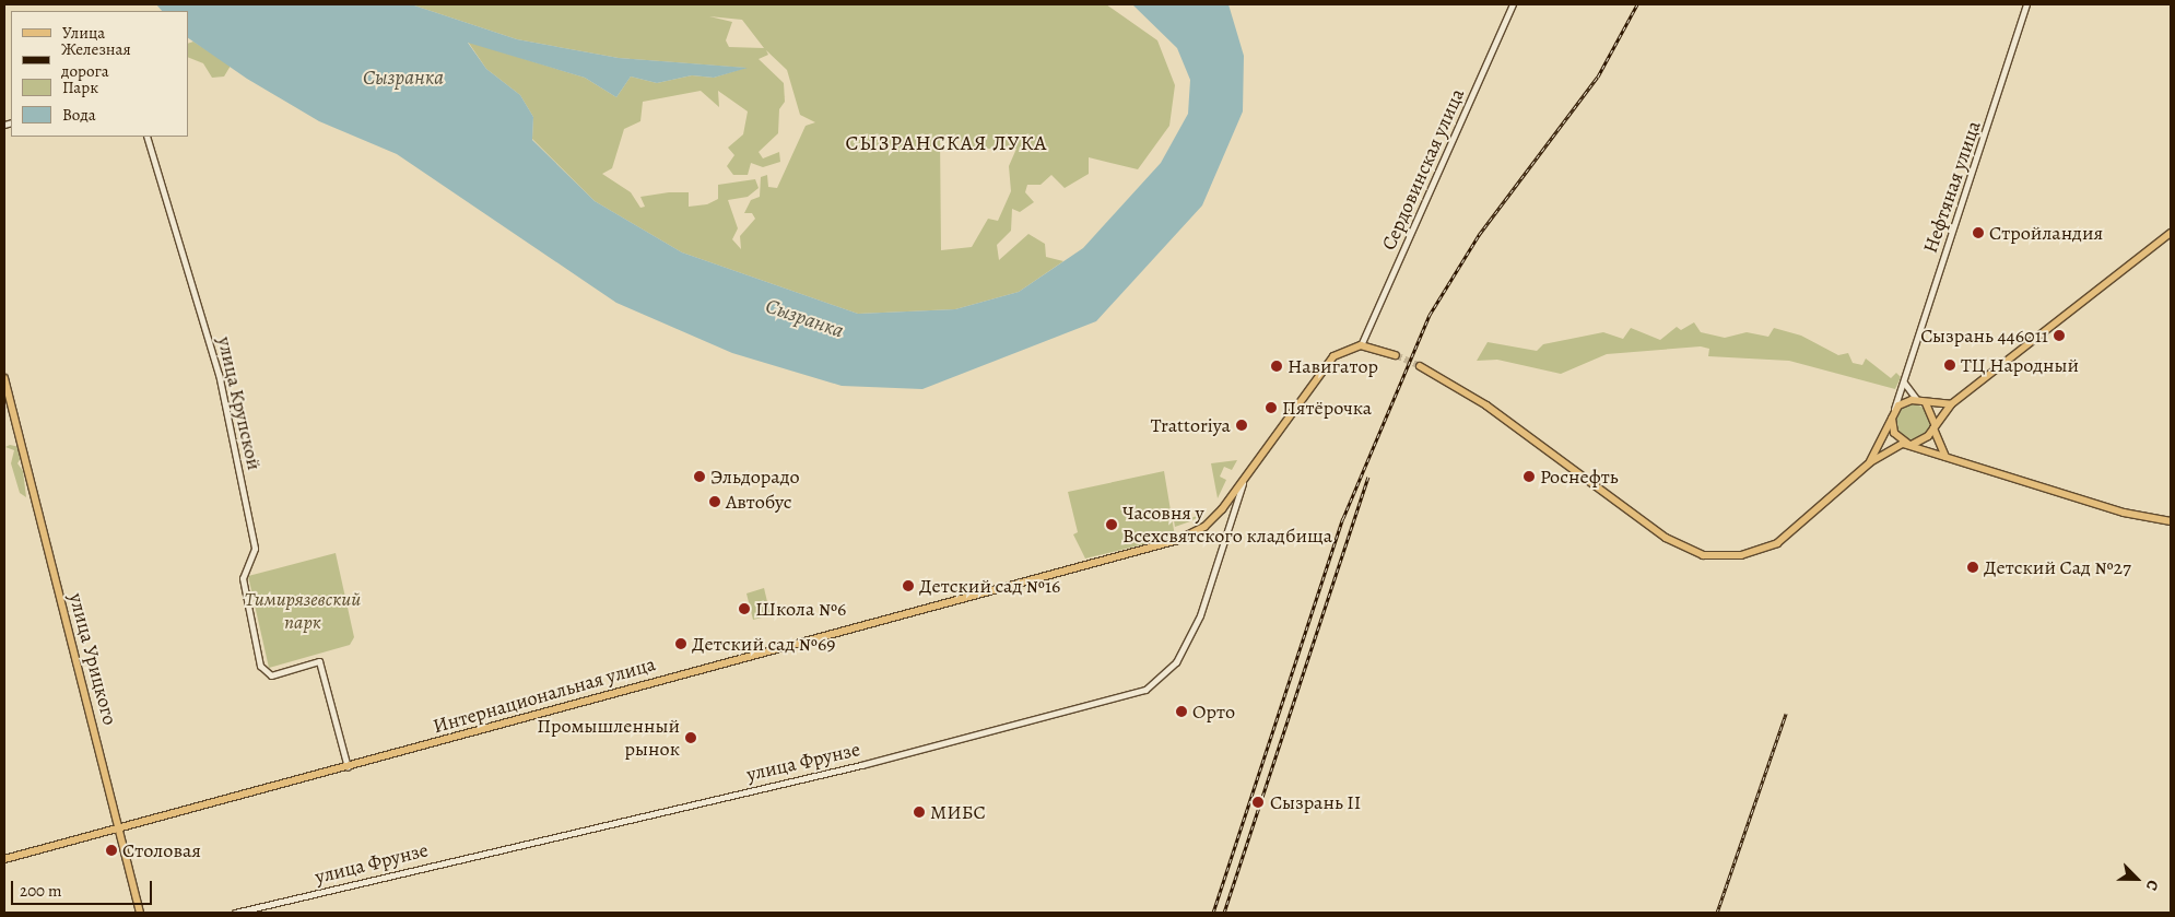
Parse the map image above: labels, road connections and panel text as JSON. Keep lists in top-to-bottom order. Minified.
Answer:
{"streets":{"main road":["улица Урицкого","Интернациональная улица"],"street":["Сердовинская улица","Нефтяная улица","улица Крупской","улица Фрунзе"]},"crossings":[["Сердовинская улица","Интернациональная улица"],["улица Крупской","Интернациональная улица"],["улица Урицкого","Интернациональная улица"],["Интернациональная улица","улица Фрунзе"]],"districts":["СЫЗРАНСКАЯ ЛУКА"],"water":["Сызранка"],"parks":["Тимирязевский парк"],"places":["Стройландия","Сызрань 446011","ТЦ Народный","Навигатор","Пятёрочка","Trattoriya","Эльдорадо","Роснефть","Автобус","Часовня у Всехсвятского кладбища","Детский Сад №27","Детский сад №16","Школа №6","Детский сад №69","Орто","Промышленный рынок","Сызрань II","МИБС","Столовая"],"legend":["Улица","Железная дорога","Парк","Вода"],"scale_bar":"200 m","north":"bottom right"}
